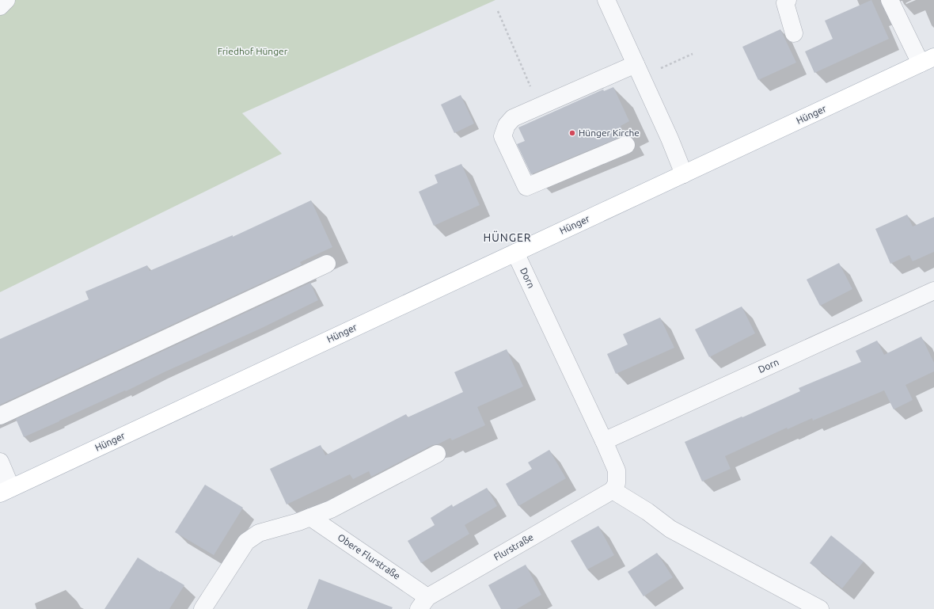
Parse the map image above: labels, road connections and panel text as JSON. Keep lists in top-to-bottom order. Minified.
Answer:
{"streets":{"main road":["Hünger"],"street":["Dorn","Flurstraße","Obere Flurstraße"]},"crossings":[["Hünger","Dorn"],["Dorn","Flurstraße"],["Flurstraße","Obere Flurstraße"]],"districts":["HÜNGER"],"parks":["Friedhof Hünger"],"places":["Hünger Kirche"]}
